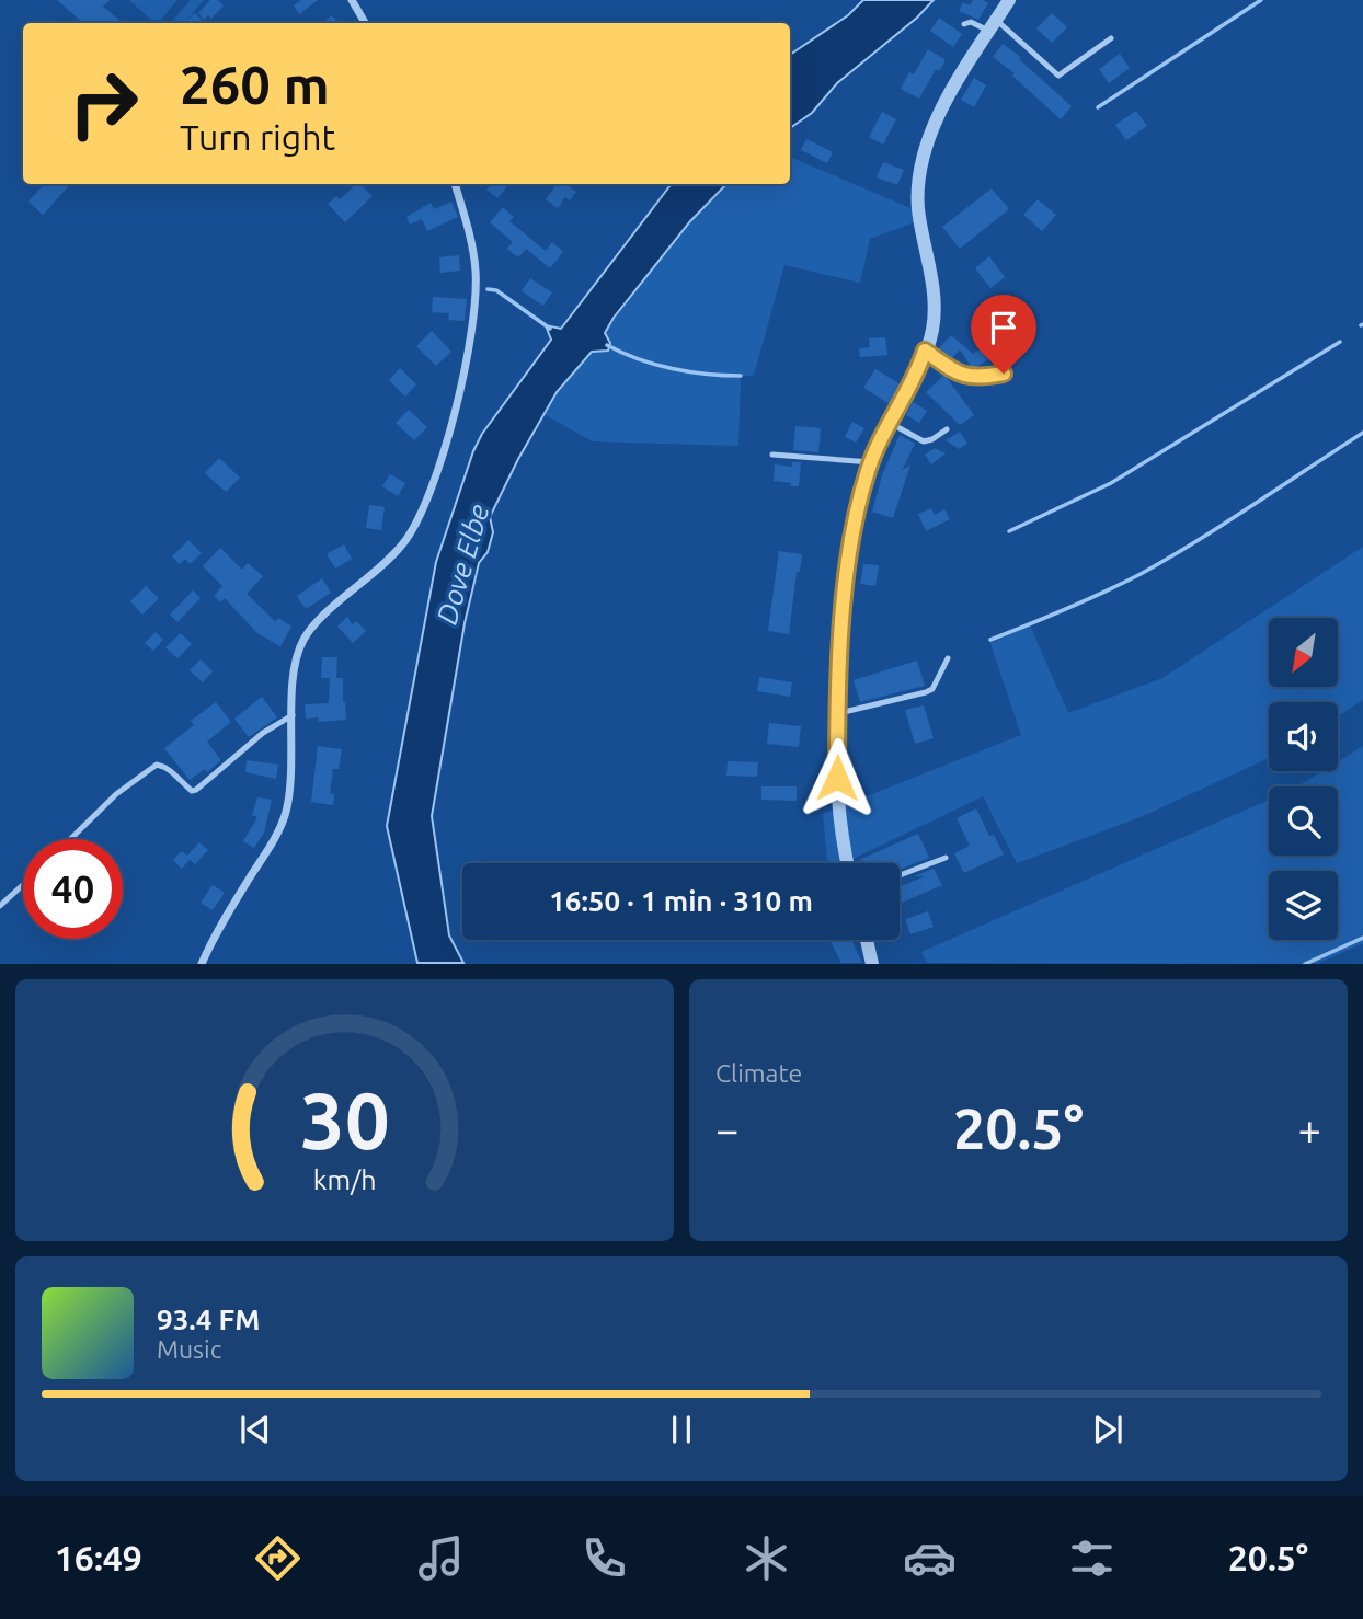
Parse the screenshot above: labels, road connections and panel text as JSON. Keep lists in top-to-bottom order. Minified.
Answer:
{"water":["Dove Elbe"],"north":"bottom left","page":{"turn":["260 m","Turn right"],"limit":"40","trip":"16:50 · 1 min · 310 m","tile":"Climate","heat":["−","20.5°","+"],"song":["93.4 FM","Music"],"tabs":["16:49","20.5°"],"gauge":["30","km/h"]}}
